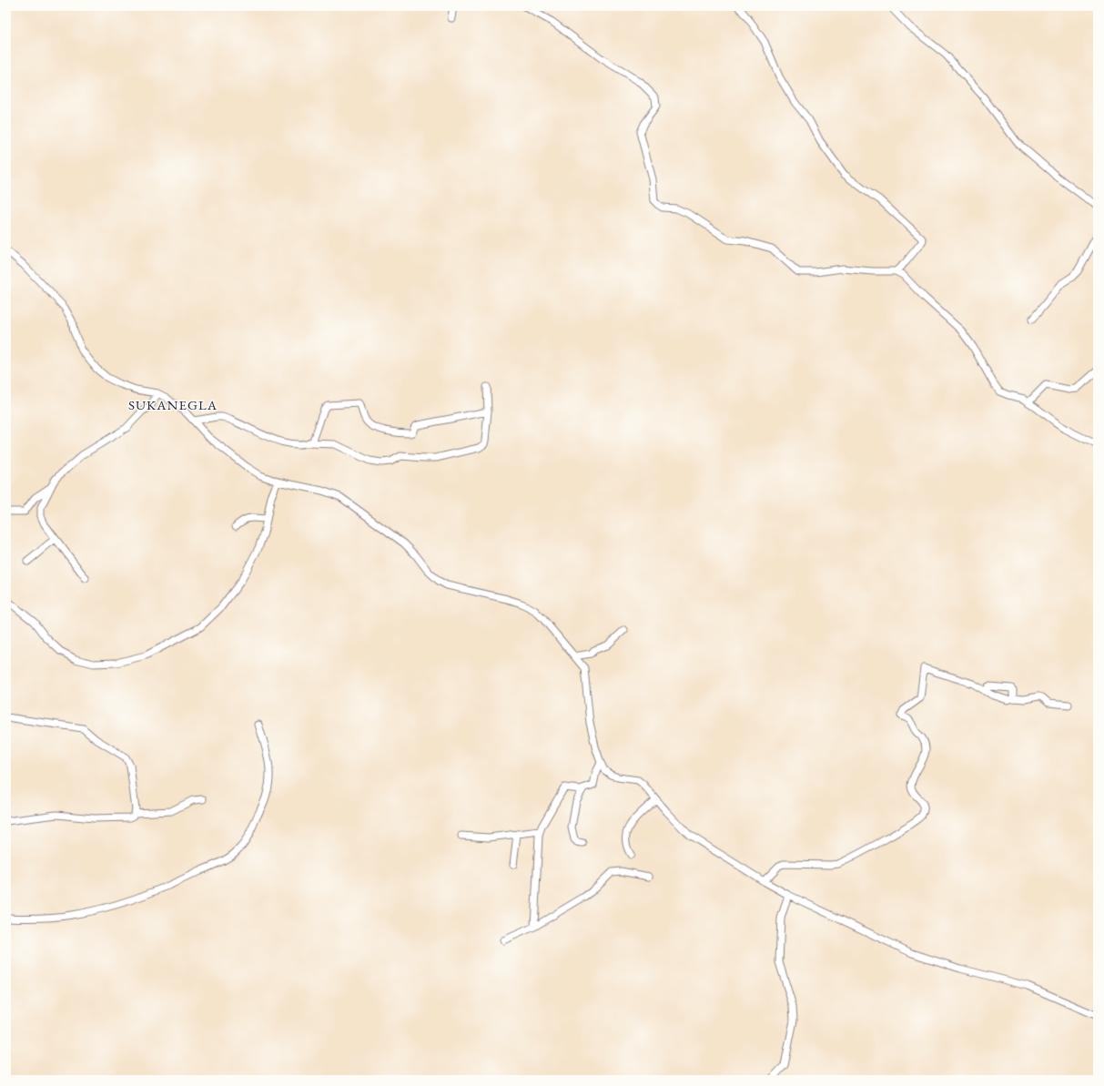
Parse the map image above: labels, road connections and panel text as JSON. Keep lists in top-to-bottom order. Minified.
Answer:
{"districts":["SUKANEGLA"]}
